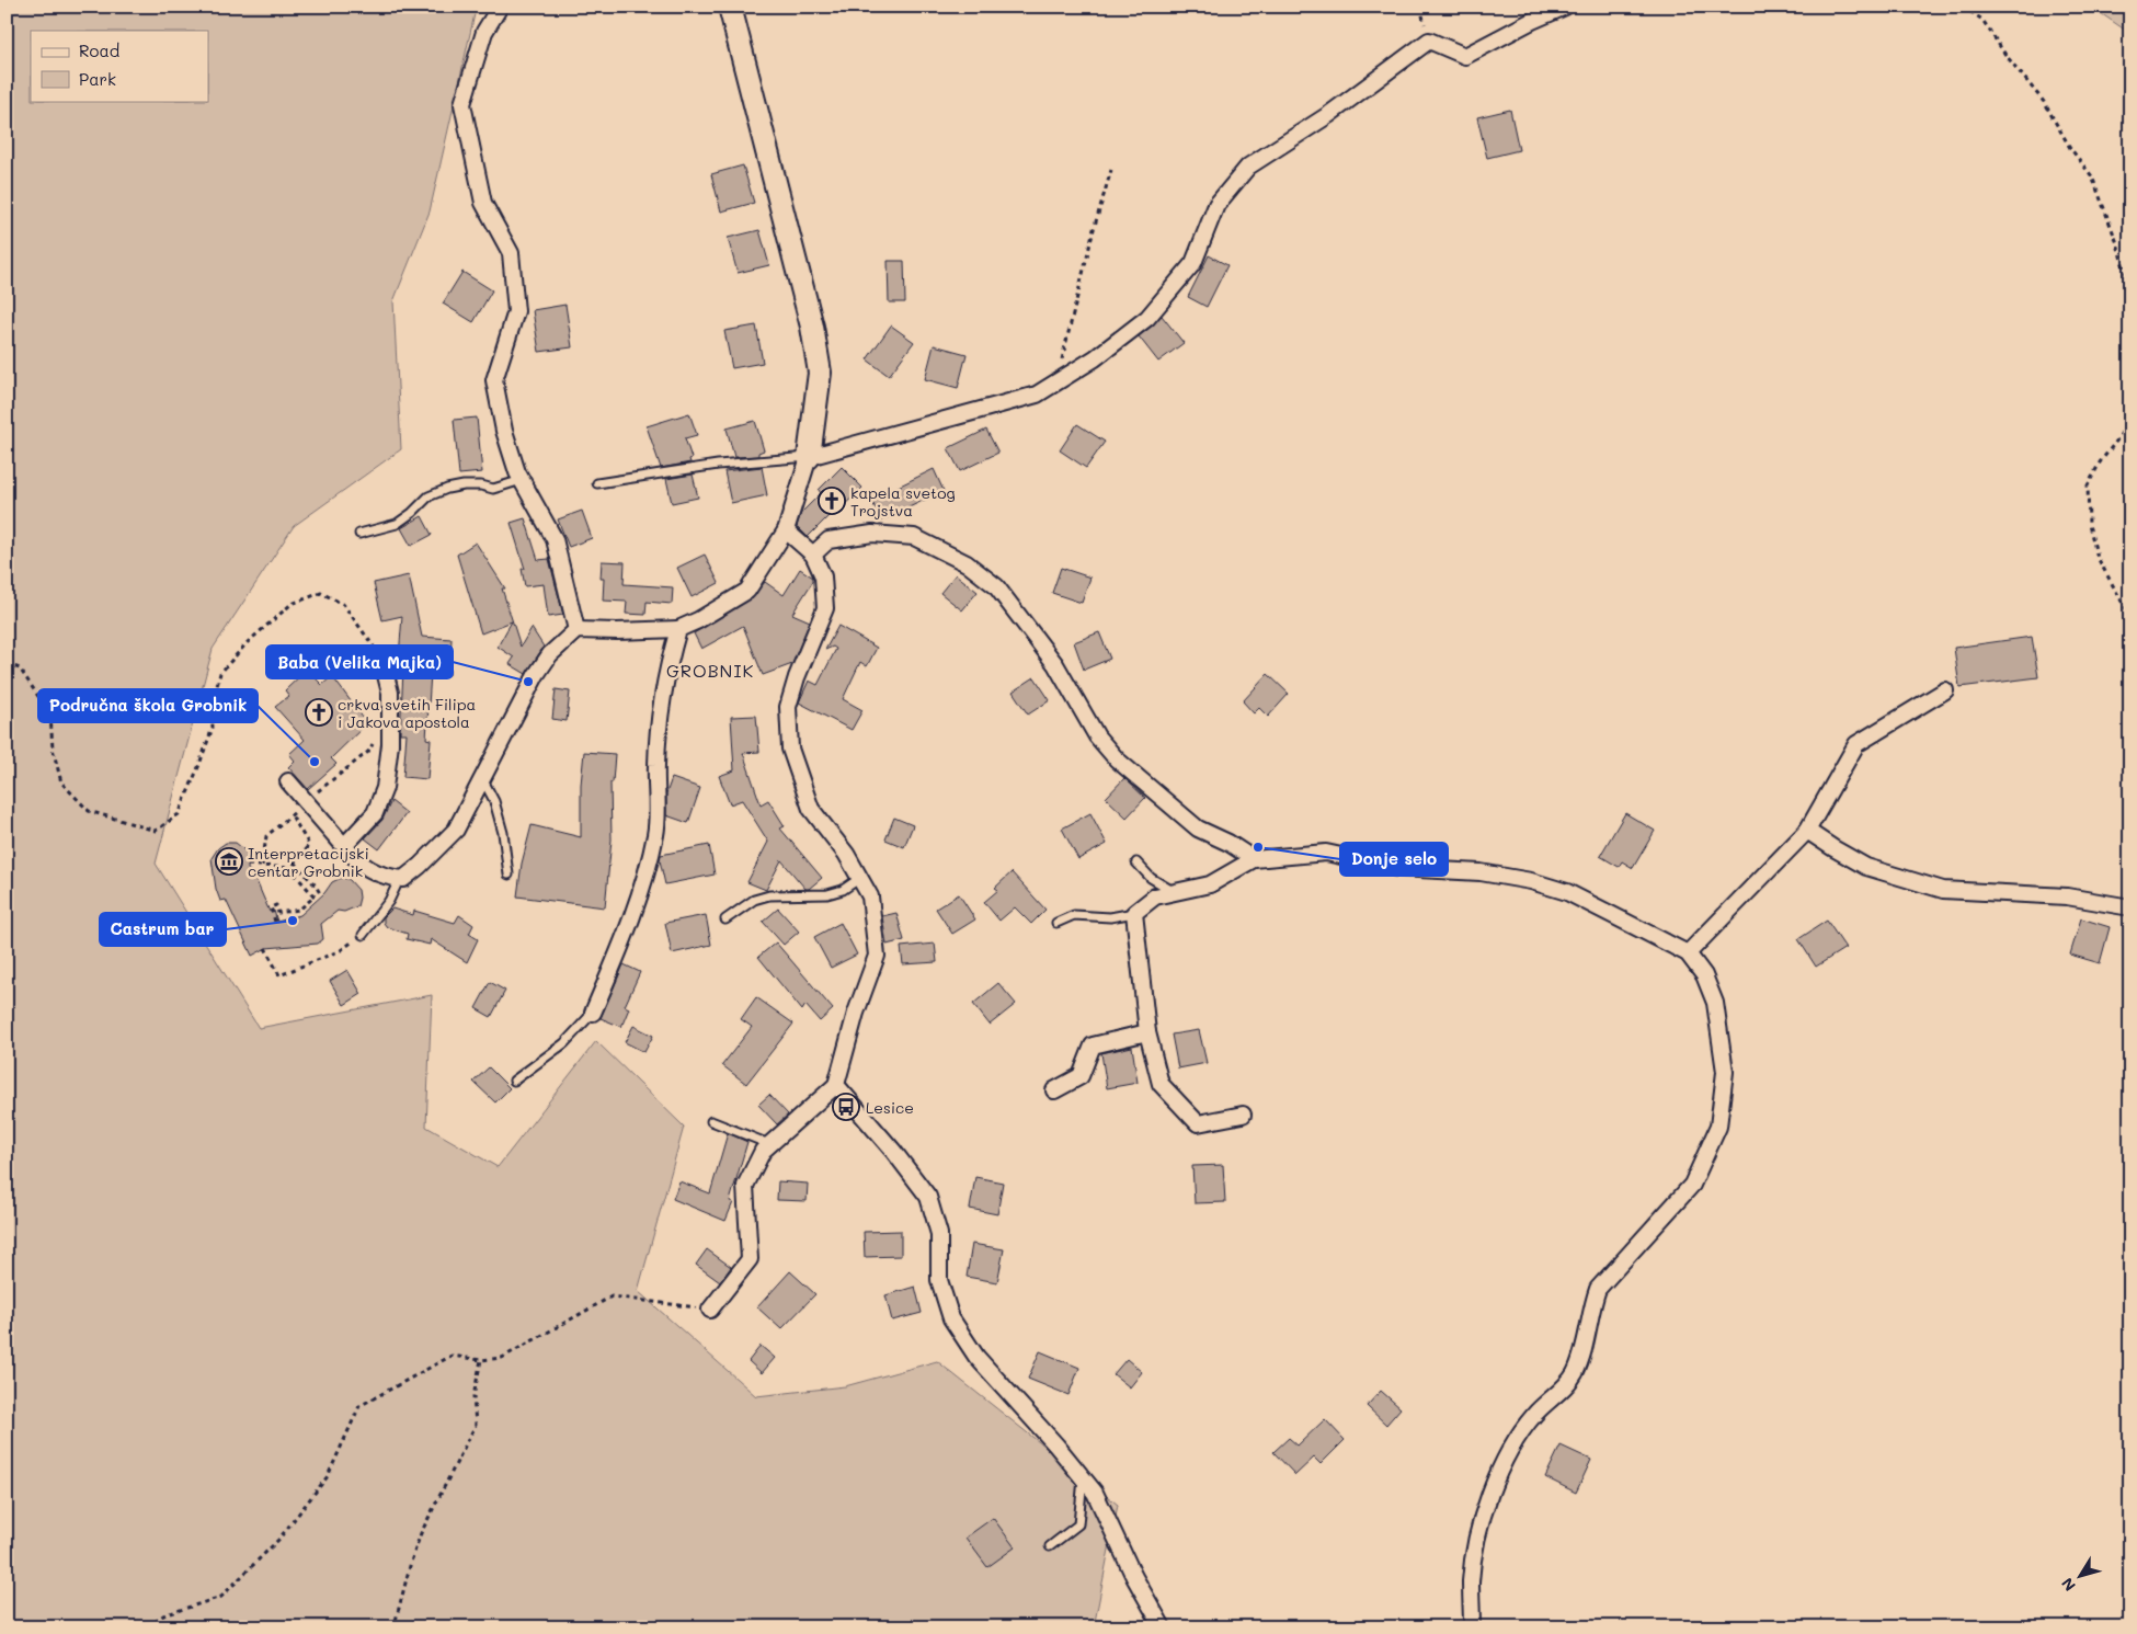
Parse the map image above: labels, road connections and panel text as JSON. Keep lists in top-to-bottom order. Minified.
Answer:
{"districts":["GROBNIK"],"places":{"church":["kapela svetog Trojstva","crkva svetih Filipa i Jakova apostola"],"other":["Baba (Velika Majka)","Područna škola Grobnik","Donje selo","Castrum bar"],"museum":["Interpretacijski centar Grobnik"],"bus stop":["Lesice"]},"legend":["Road","Park"],"north":"bottom left"}
